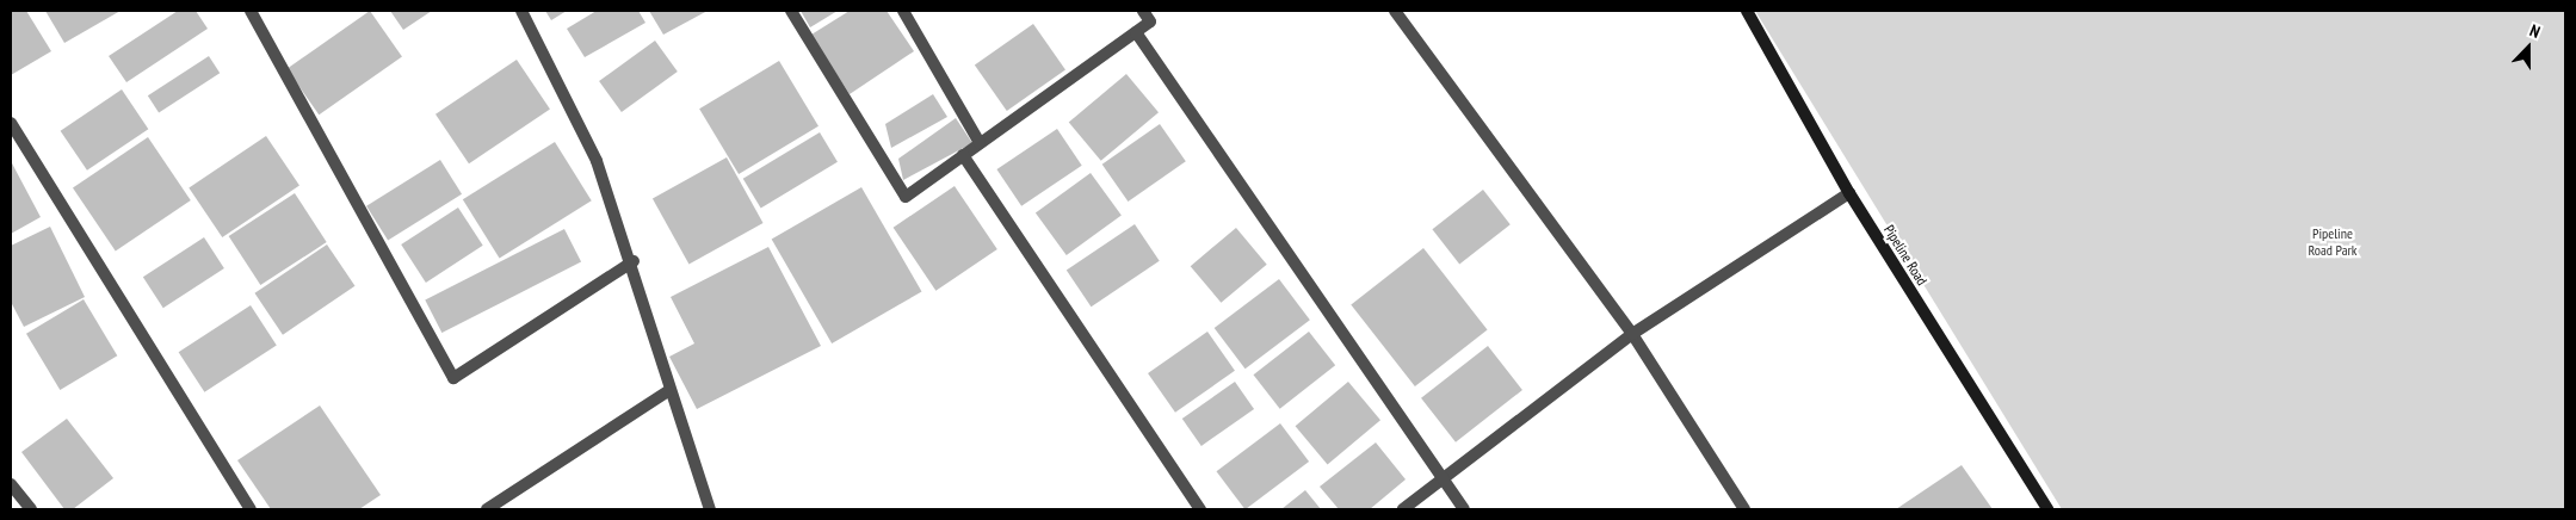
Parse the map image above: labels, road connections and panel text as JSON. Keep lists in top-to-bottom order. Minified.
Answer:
{"streets":{"main road":["Pipeline Road"]},"parks":["Pipeline Road Park"],"north":"top"}
